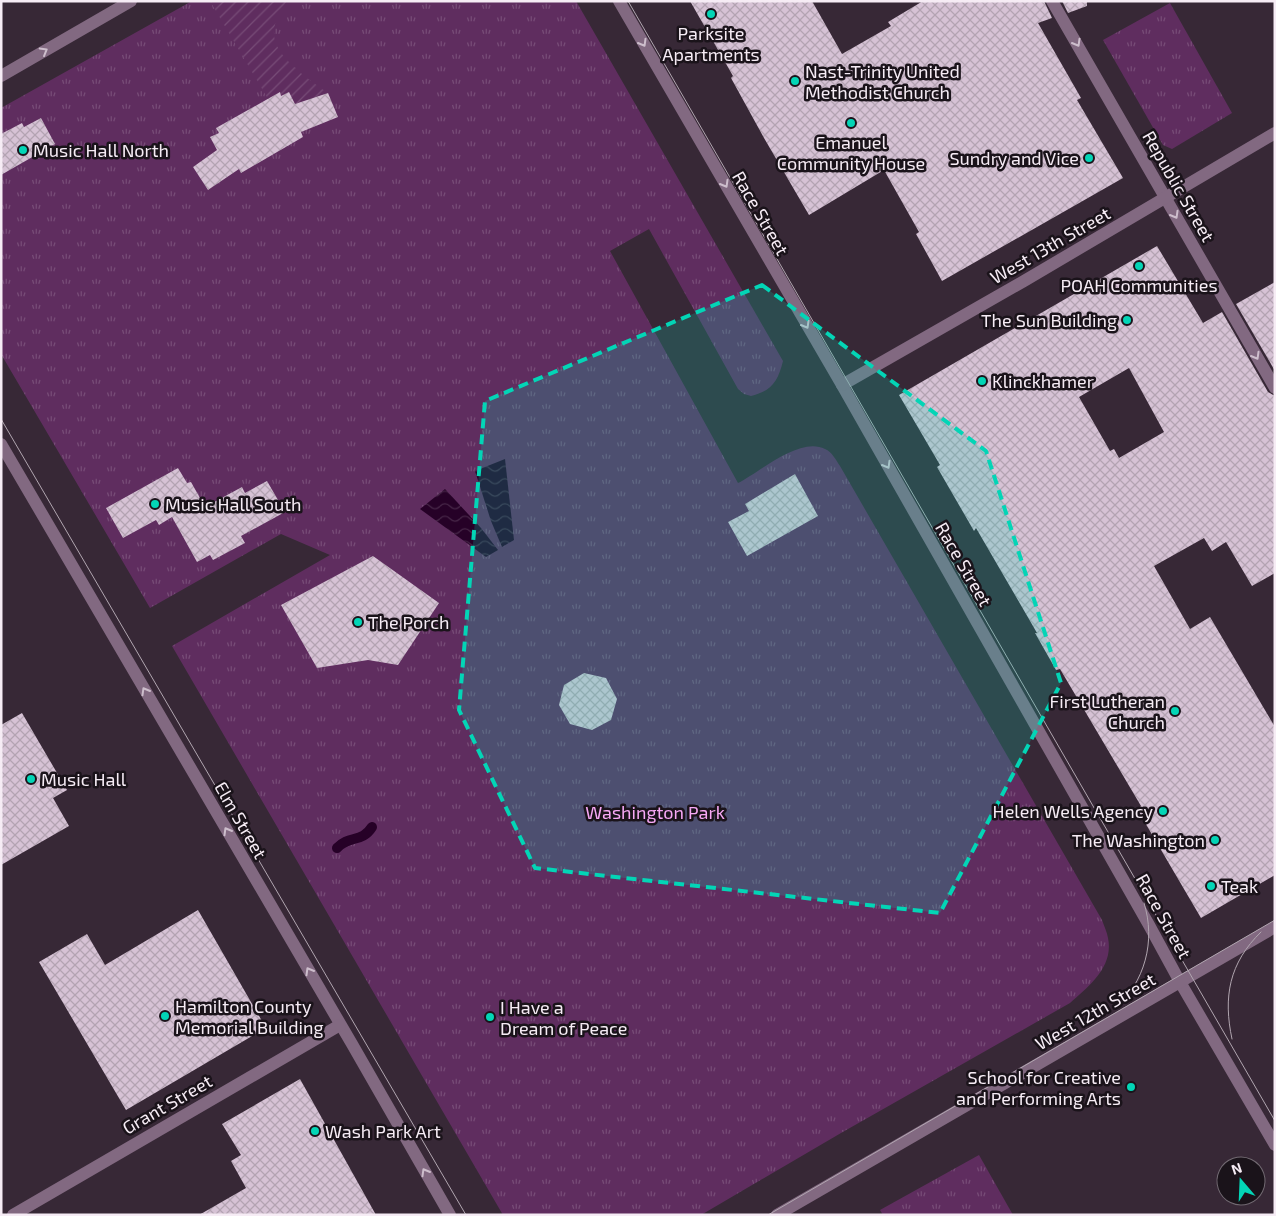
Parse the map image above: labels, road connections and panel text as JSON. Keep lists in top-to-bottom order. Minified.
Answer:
{"streets":{"street":["Republic Street","Race Street","West 13th Street","Elm Street","West 12th Street","Grant Street"]},"crossings":[["Republic Street","West 13th Street"],["Race Street","West 13th Street"],["Race Street","West 12th Street"],["Elm Street","Grant Street"]],"one_way":["Republic Street","Race Street","Elm Street"],"parks":["Washington Park"],"places":["Parksite Apartments","Nast-Trinity United Methodist Church","Emanuel Community House","Music Hall North","Sundry and Vice","POAH Communities","The Sun Building","Klinckhamer","Music Hall South","The Porch","First Lutheran Church","Music Hall","Helen Wells Agency","The Washington","Teak","Hamilton County Memorial Building","I Have a Dream of Peace","School for Creative and Performing Arts","Wash Park Art"],"north":"top"}
